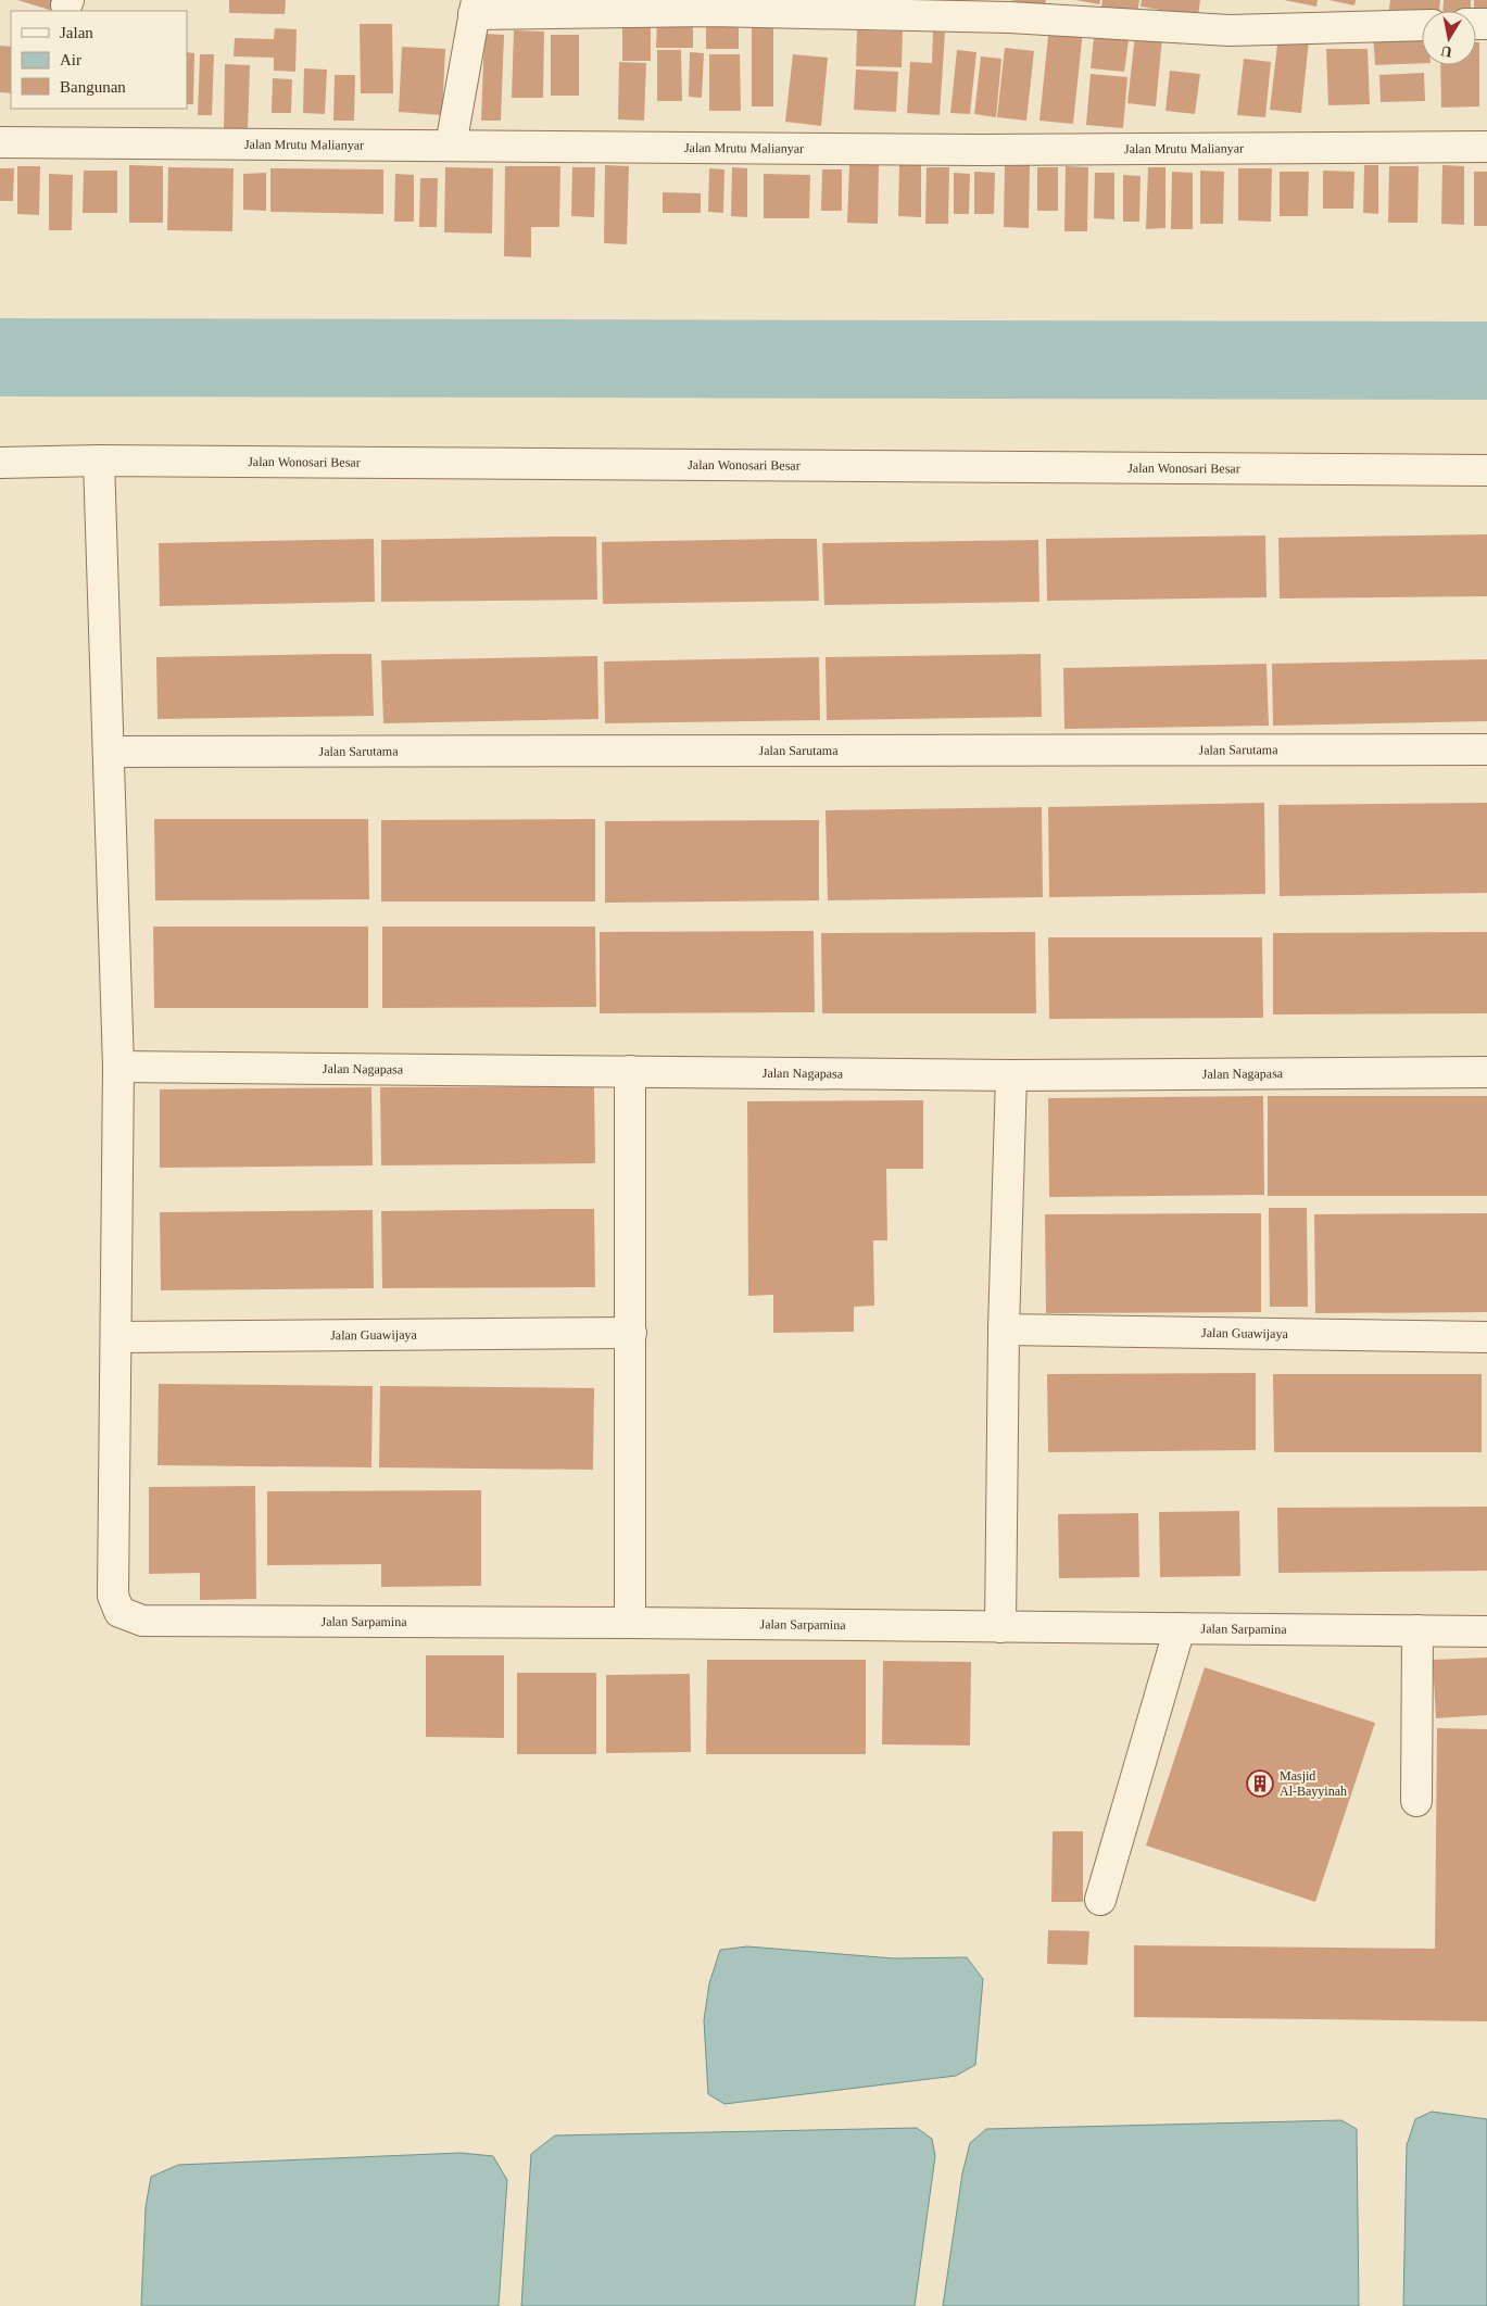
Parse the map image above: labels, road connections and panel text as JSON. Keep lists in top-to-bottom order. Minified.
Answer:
{"streets":{"street":["Jalan Mrutu Malianyar","Jalan Wonosari Besar","Jalan Sarutama","Jalan Nagapasa","Jalan Guawijaya","Jalan Sarpamina"]},"crossings":[["Jalan Guawijaya","Jalan Sarpamina"]],"places":{"building":["Masjid Al-Bayyinah"]},"legend":["Jalan","Air","Bangunan"],"north":"bottom"}
